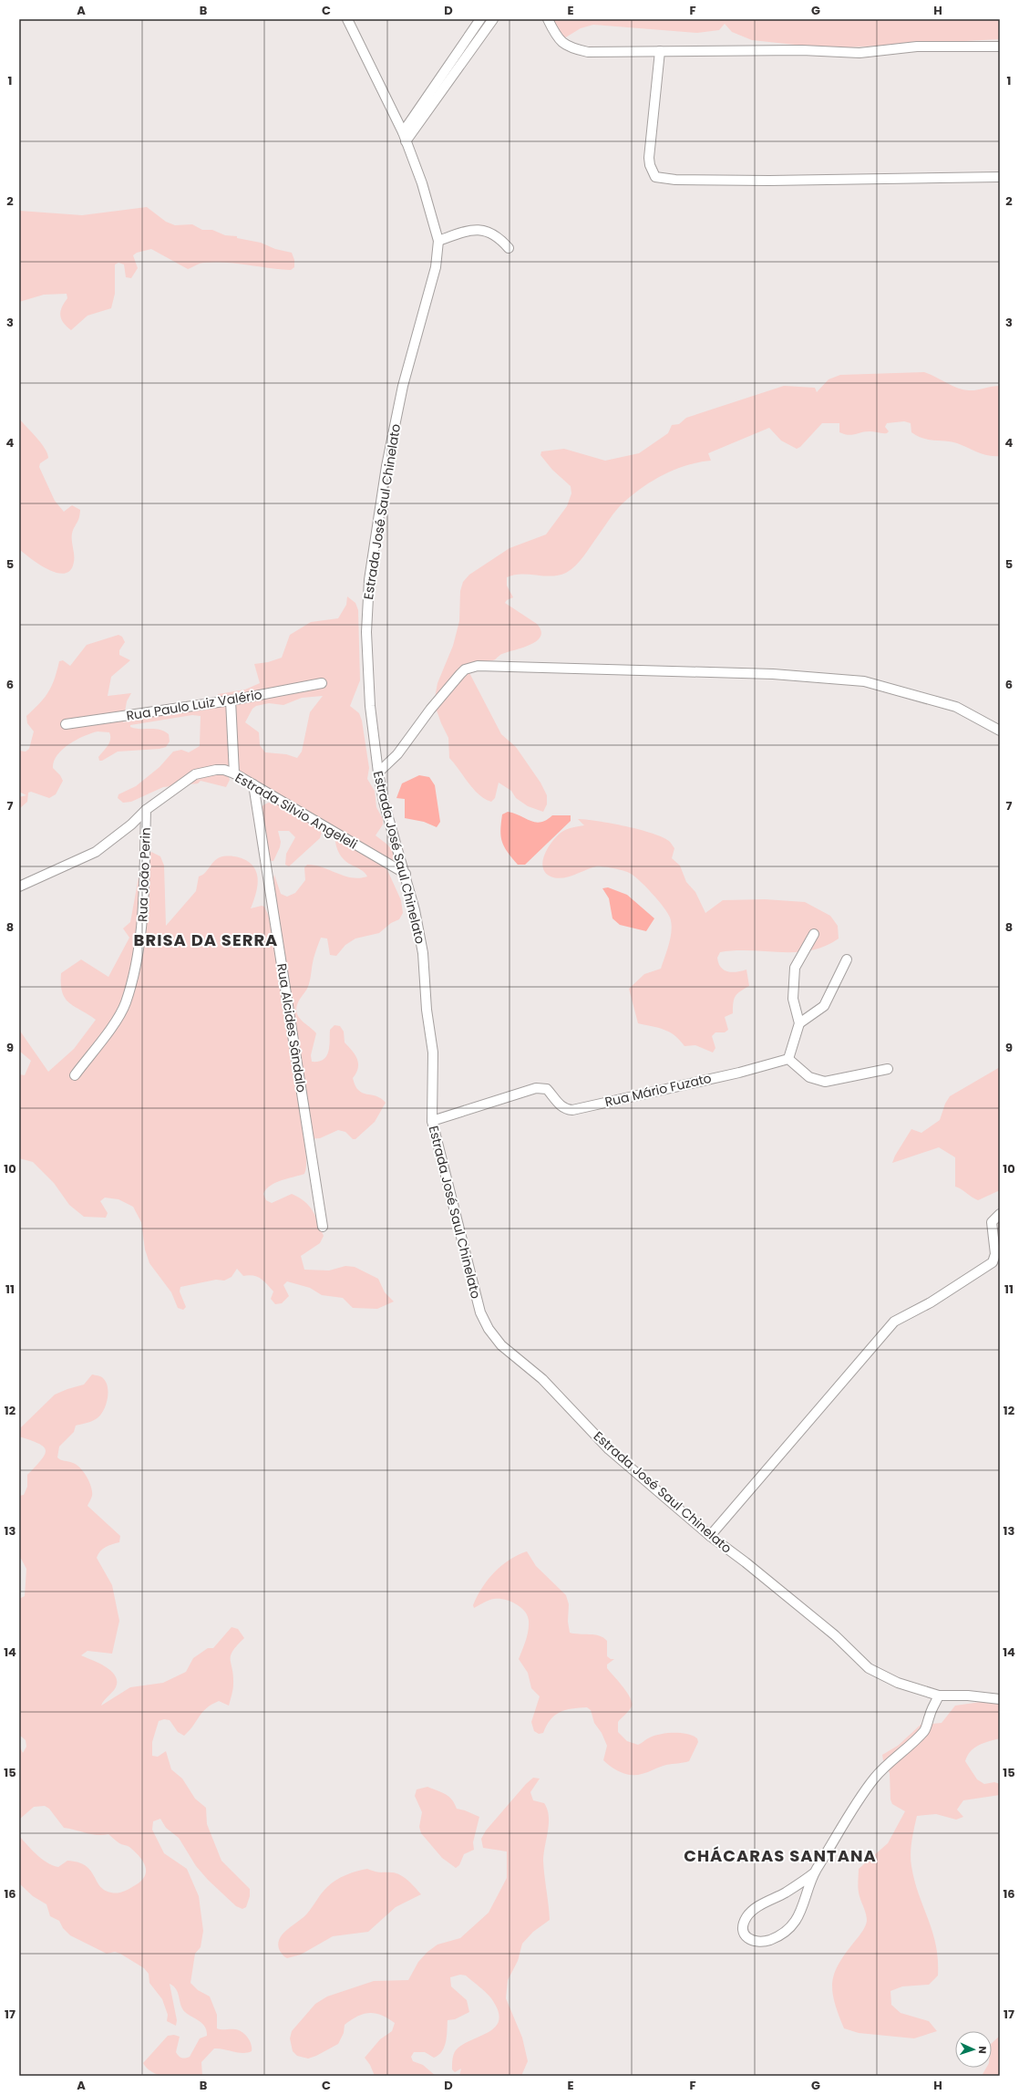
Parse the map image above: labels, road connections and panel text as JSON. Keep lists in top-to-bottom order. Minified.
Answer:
{"streets":{"street":["Estrada José Saul Chinelato","Rua Paulo Luiz Valério","Estrada Silvio Angeleli","Rua João Perin","Rua Alcides Sândalo","Rua Mário Fuzato"]},"crossings":[["Estrada José Saul Chinelato","Estrada Silvio Angeleli"],["Estrada José Saul Chinelato","Rua Mário Fuzato"],["Estrada Silvio Angeleli","Rua João Perin"],["Estrada Silvio Angeleli","Rua Alcides Sândalo"]],"districts":["BRISA DA SERRA","CHÁCARAS SANTANA"],"north":"right","grid":{"columns":["A","B","C","D","E","F","G","H"],"rows":["1","2","3","4","5","6","7","8","9","10","11","12","13","14","15","16","17"]}}
